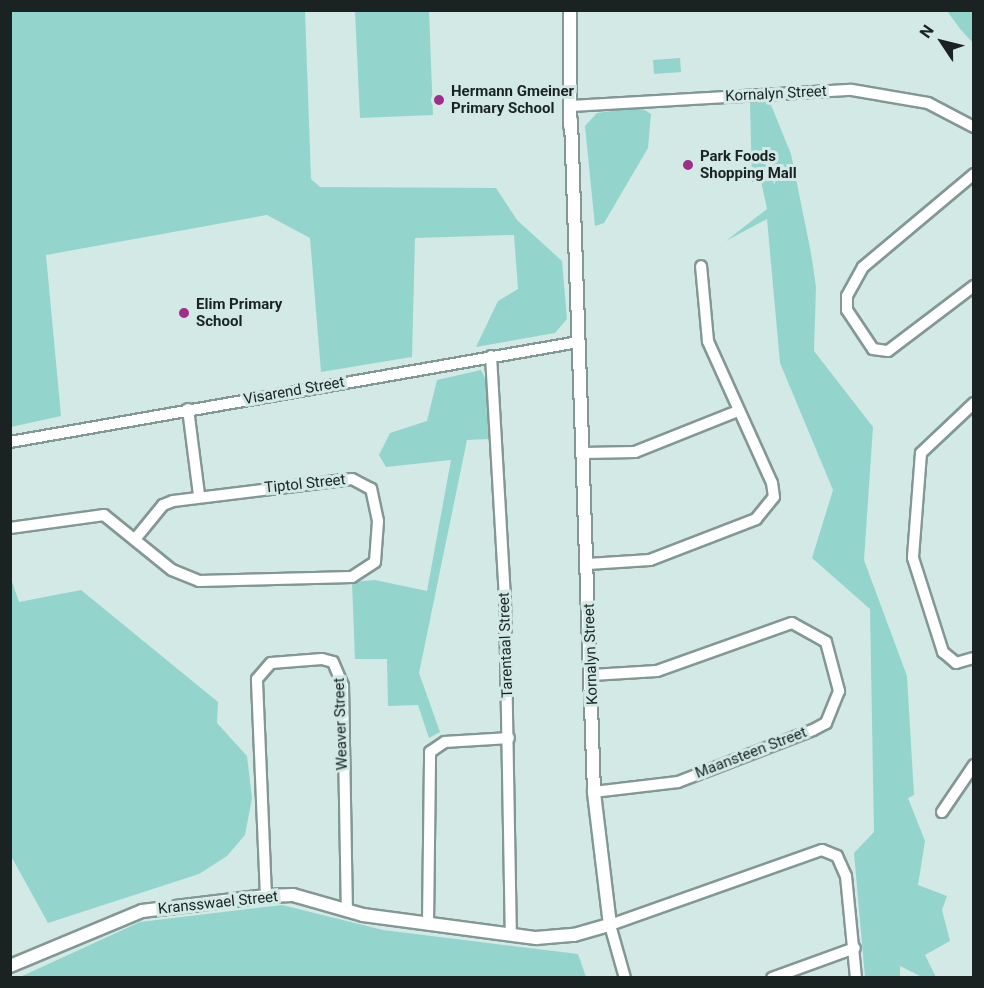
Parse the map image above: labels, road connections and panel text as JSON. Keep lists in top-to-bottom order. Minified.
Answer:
{"streets":{"street":["Kornalyn Street","Visarend Street","Tiptol Street","Tarentaal Street","Weaver Street","Maansteen Street","Kransswael Street"]},"crossings":[["Kornalyn Street","Visarend Street"],["Kornalyn Street","Maansteen Street"],["Kornalyn Street","Kransswael Street"],["Visarend Street","Tarentaal Street"],["Tarentaal Street","Kransswael Street"],["Weaver Street","Kransswael Street"]],"places":["Hermann Gmeiner Primary School","Park Foods Shopping Mall","Elim Primary School"],"north":"top left"}
